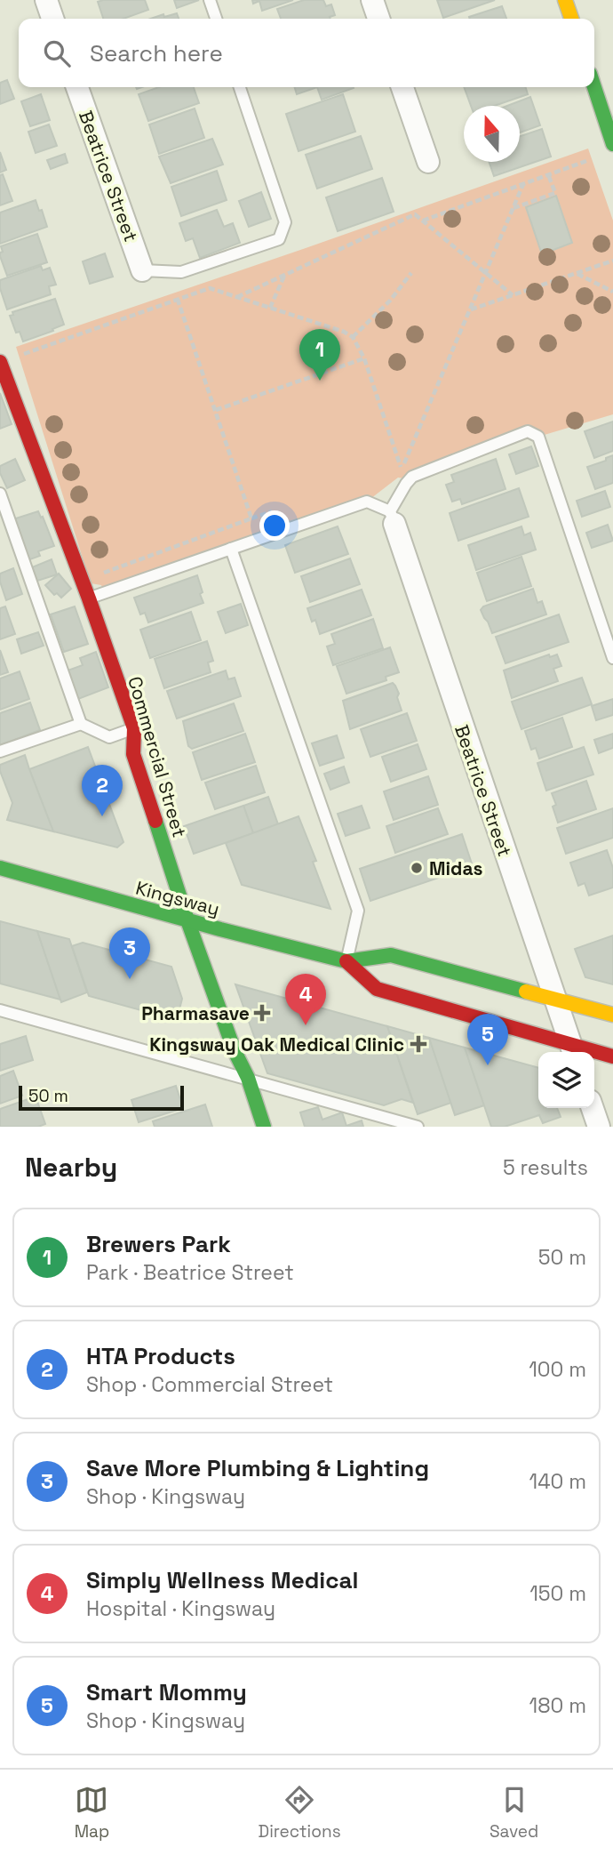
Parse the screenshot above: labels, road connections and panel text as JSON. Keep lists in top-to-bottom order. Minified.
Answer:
{"streets":{"main road":["Commercial Street","Kingsway"],"street":["Beatrice Street"]},"crossings":[["Beatrice Street","Kingsway"],["Commercial Street","Kingsway"]],"places":{"other":["Midas"],"health":["Pharmasave","Kingsway Oak Medical Clinic"]},"scale_bar":"50 m","north":"top","page":{"search":"Search here","pins":["1","2","3","4","5"],"scale":"50 m","heading":["Nearby","5 results"],"list":[{"mark":"1","name":"Brewers Park","note":"Park · Beatrice Street","value":"50 m"},{"mark":"2","name":"HTA Products","note":"Shop · Commercial Street","value":"100 m"},{"mark":"3","name":"Save More Plumbing & Lighting","note":"Shop · Kingsway","value":"140 m"},{"mark":"4","name":"Simply Wellness Medical","note":"Hospital · Kingsway","value":"150 m"},{"mark":"5","name":"Smart Mommy","note":"Shop · Kingsway","value":"180 m"}],"nav":["Map","Directions","Saved"]}}
